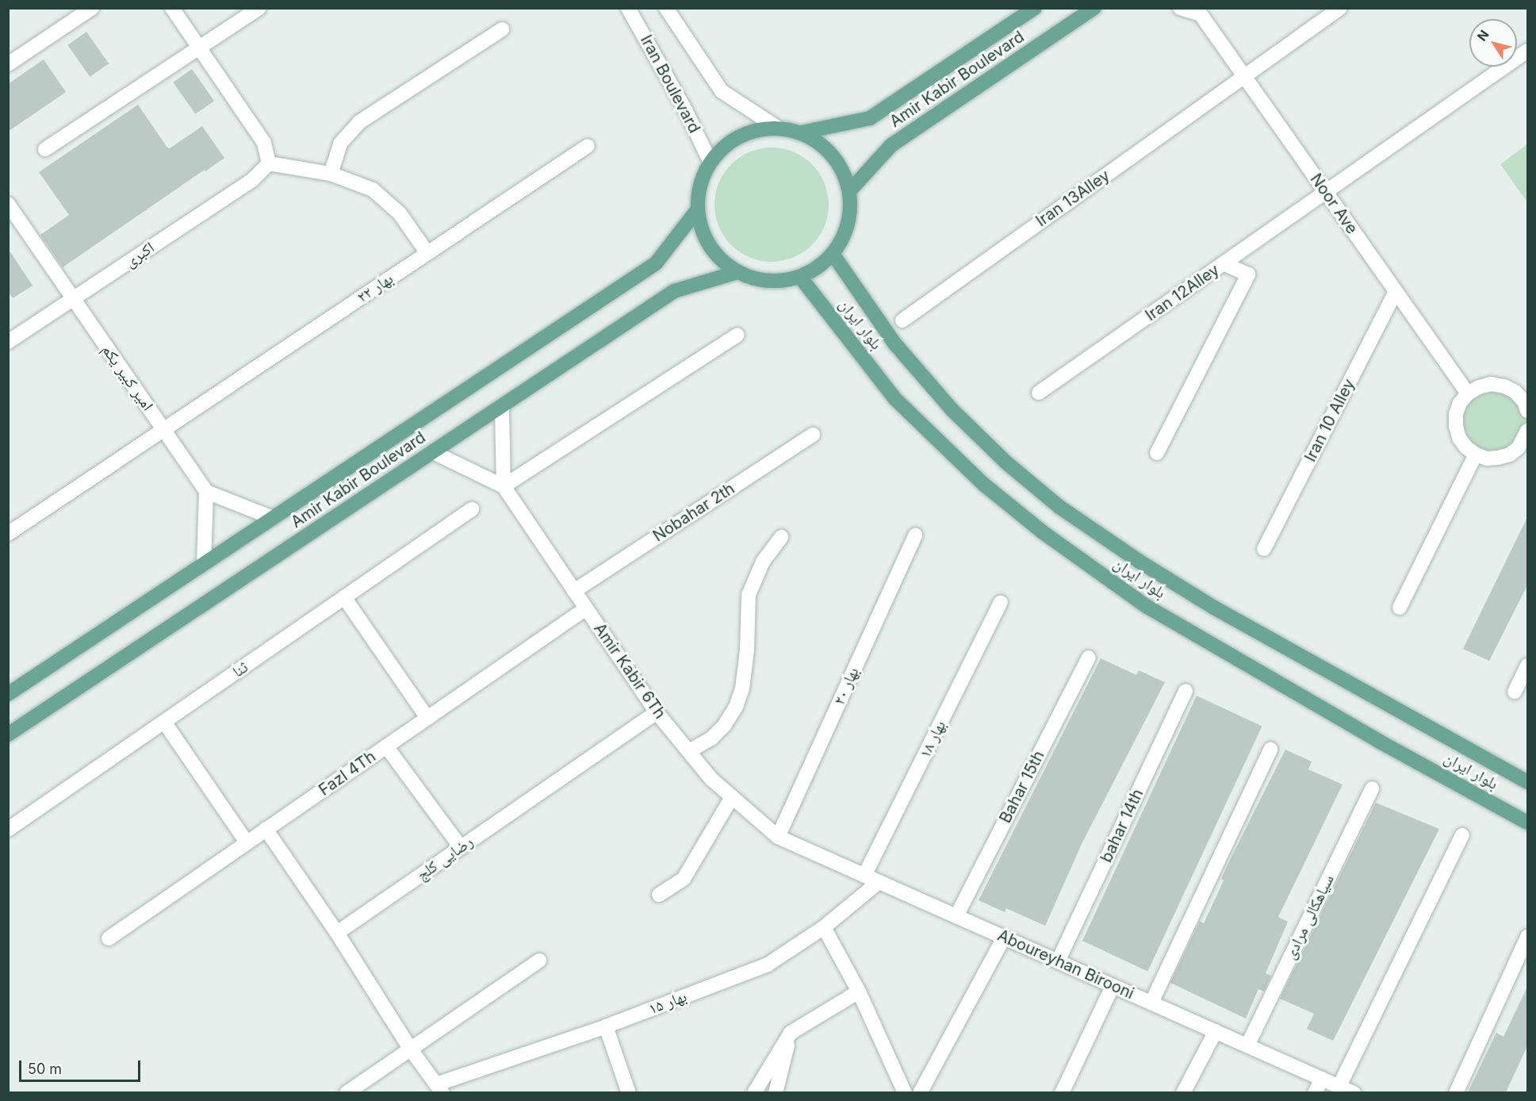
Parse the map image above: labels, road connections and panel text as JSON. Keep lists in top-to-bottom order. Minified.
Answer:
{"streets":{"main road":["Amir Kabir Boulevard","بلوار ایران"],"street":["Iran Boulevard","Iran 13Alley","Noor Ave","اکبری","بهار ۲۲","Iran 12Alley","امیر کبیر یکم","Iran 10 Alley","Nobahar 2th","ثنا","Amir Kabir 6Th","بهار ۲۰","بهار ۱۸","Fazl 4Th","Bahar 15th","bahar 14th","رضایی کلج","سیاهکالی مرادی","Aboureyhan Birooni","بهار ۱۵"]},"crossings":[["Amir Kabir Boulevard","Iran Boulevard"],["Amir Kabir Boulevard","بلوار ایران"],["Iran Boulevard","بلوار ایران"],["Iran 13Alley","Noor Ave"],["Noor Ave","Iran 12Alley"],["Noor Ave","Iran 10 Alley"],["اکبری","امیر کبیر یکم"],["بهار ۲۲","امیر کبیر یکم"],["Nobahar 2th","Amir Kabir 6Th"],["Amir Kabir 6Th","بهار ۲۰"],["Amir Kabir 6Th","Fazl 4Th"],["Amir Kabir 6Th","رضایی کلج"],["Amir Kabir 6Th","Aboureyhan Birooni"],["بهار ۲۰","Aboureyhan Birooni"],["بهار ۱۸","Aboureyhan Birooni"],["Bahar 15th","Aboureyhan Birooni"],["bahar 14th","Aboureyhan Birooni"],["سیاهکالی مرادی","Aboureyhan Birooni"],["Aboureyhan Birooni","بهار ۱۵"]],"scale_bar":"50 m","north":"top left"}
